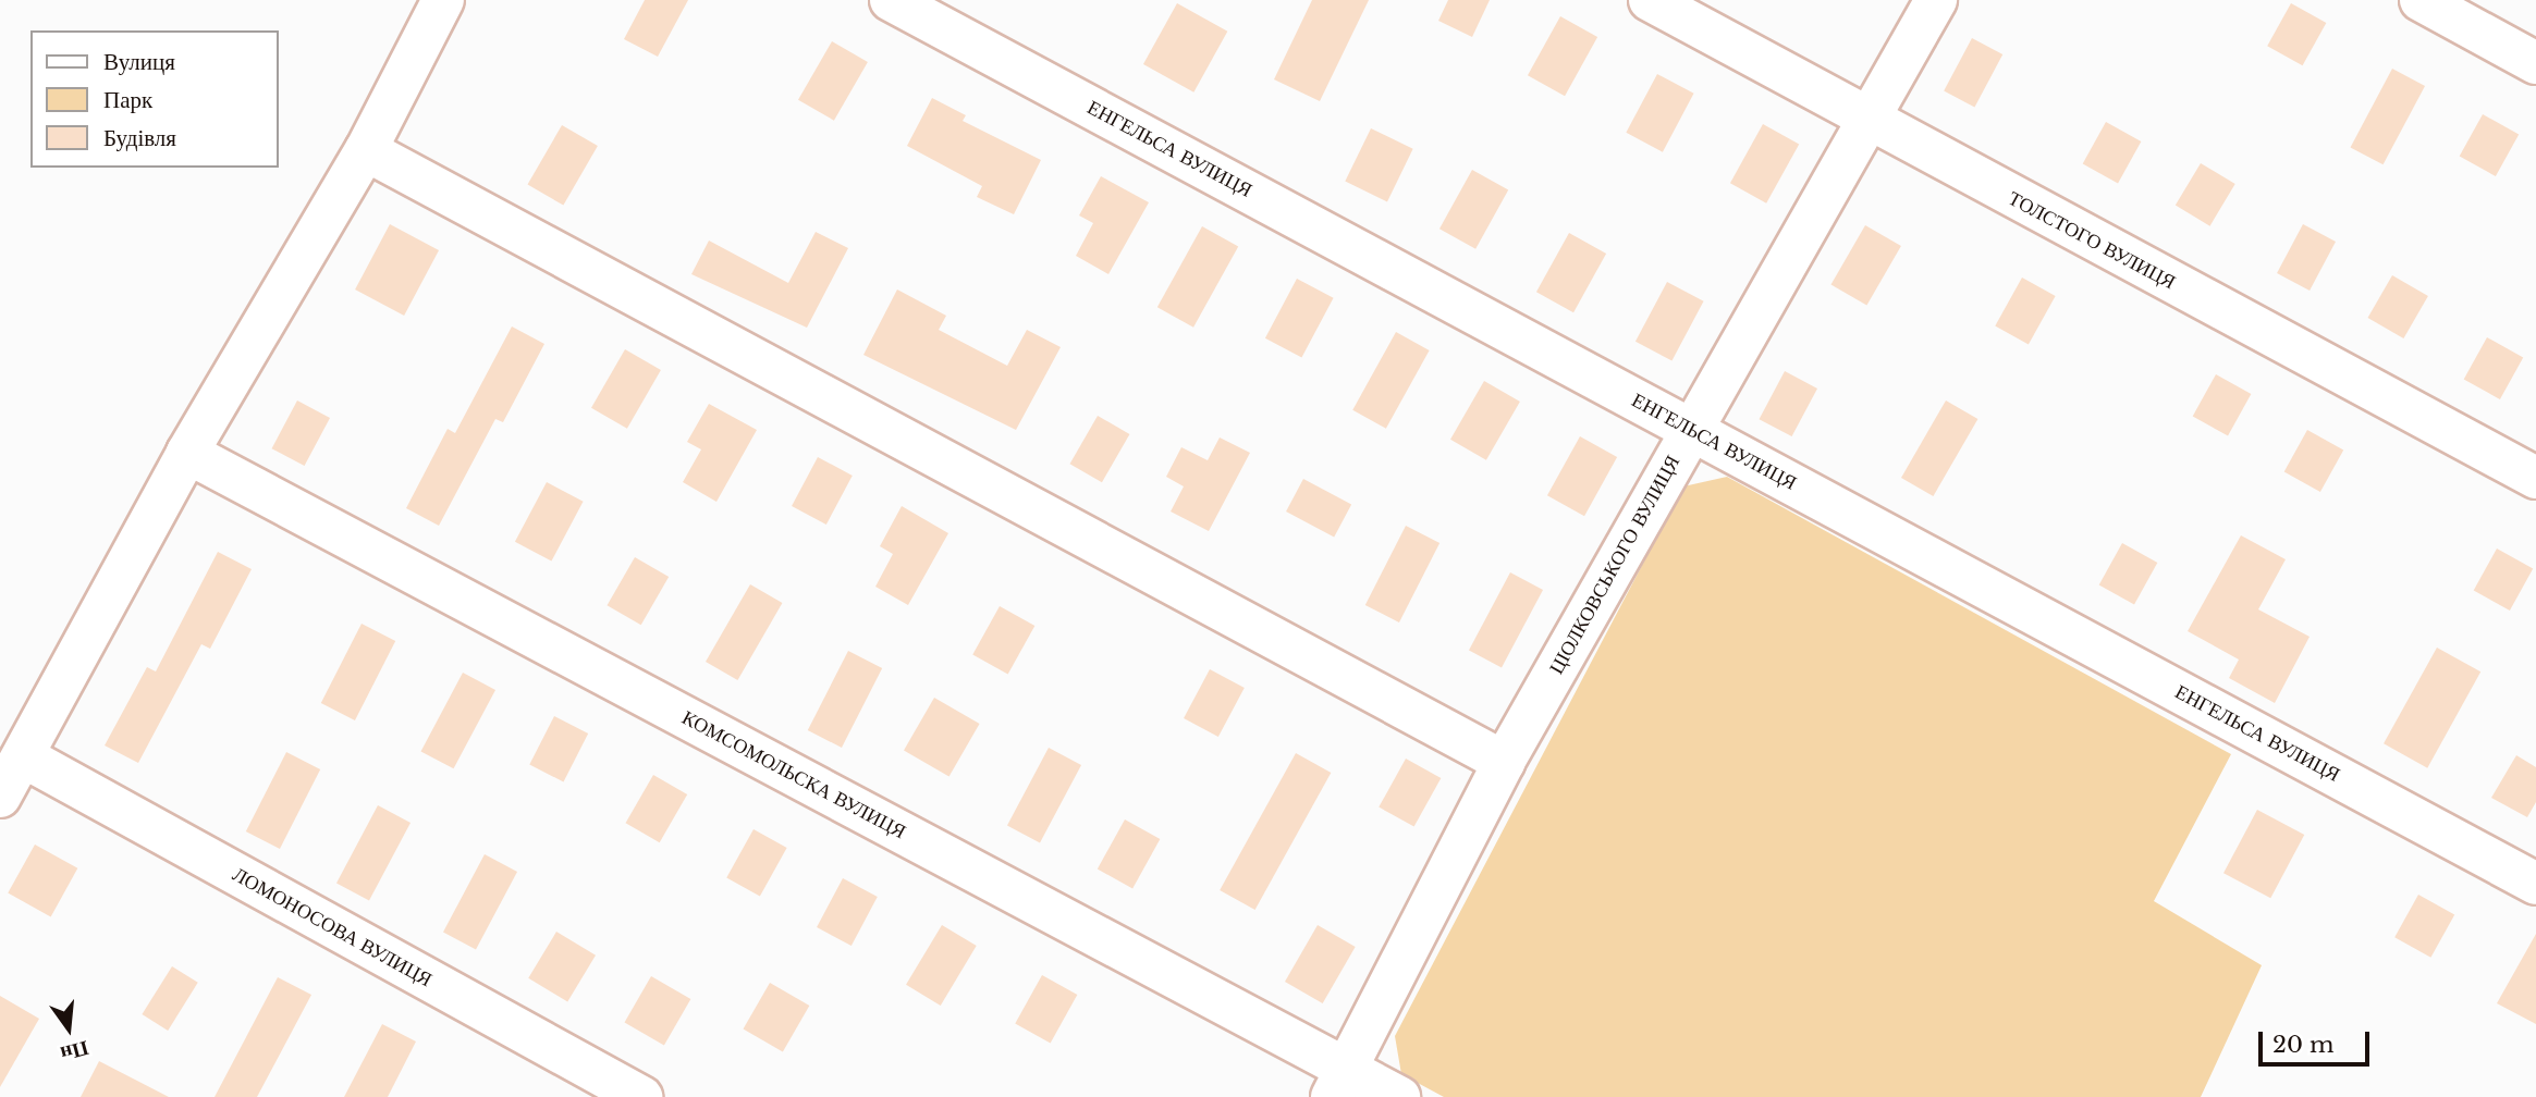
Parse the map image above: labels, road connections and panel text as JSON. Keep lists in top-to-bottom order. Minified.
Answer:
{"streets":{"street":["ЕНГЕЛЬСА ВУЛИЦЯ","ТОЛСТОГО ВУЛИЦЯ","ЦІОЛКОВСЬКОГО ВУЛИЦЯ","КОМСОМОЛЬСКА ВУЛИЦЯ","ЛОМОНОСОВА ВУЛИЦЯ"]},"crossings":[["ЕНГЕЛЬСА ВУЛИЦЯ","ЦІОЛКОВСЬКОГО ВУЛИЦЯ"],["ТОЛСТОГО ВУЛИЦЯ","ЦІОЛКОВСЬКОГО ВУЛИЦЯ"],["ЦІОЛКОВСЬКОГО ВУЛИЦЯ","КОМСОМОЛЬСКА ВУЛИЦЯ"]],"legend":["Вулиця","Парк","Будівля"],"scale_bar":"20 m","north":"bottom"}
